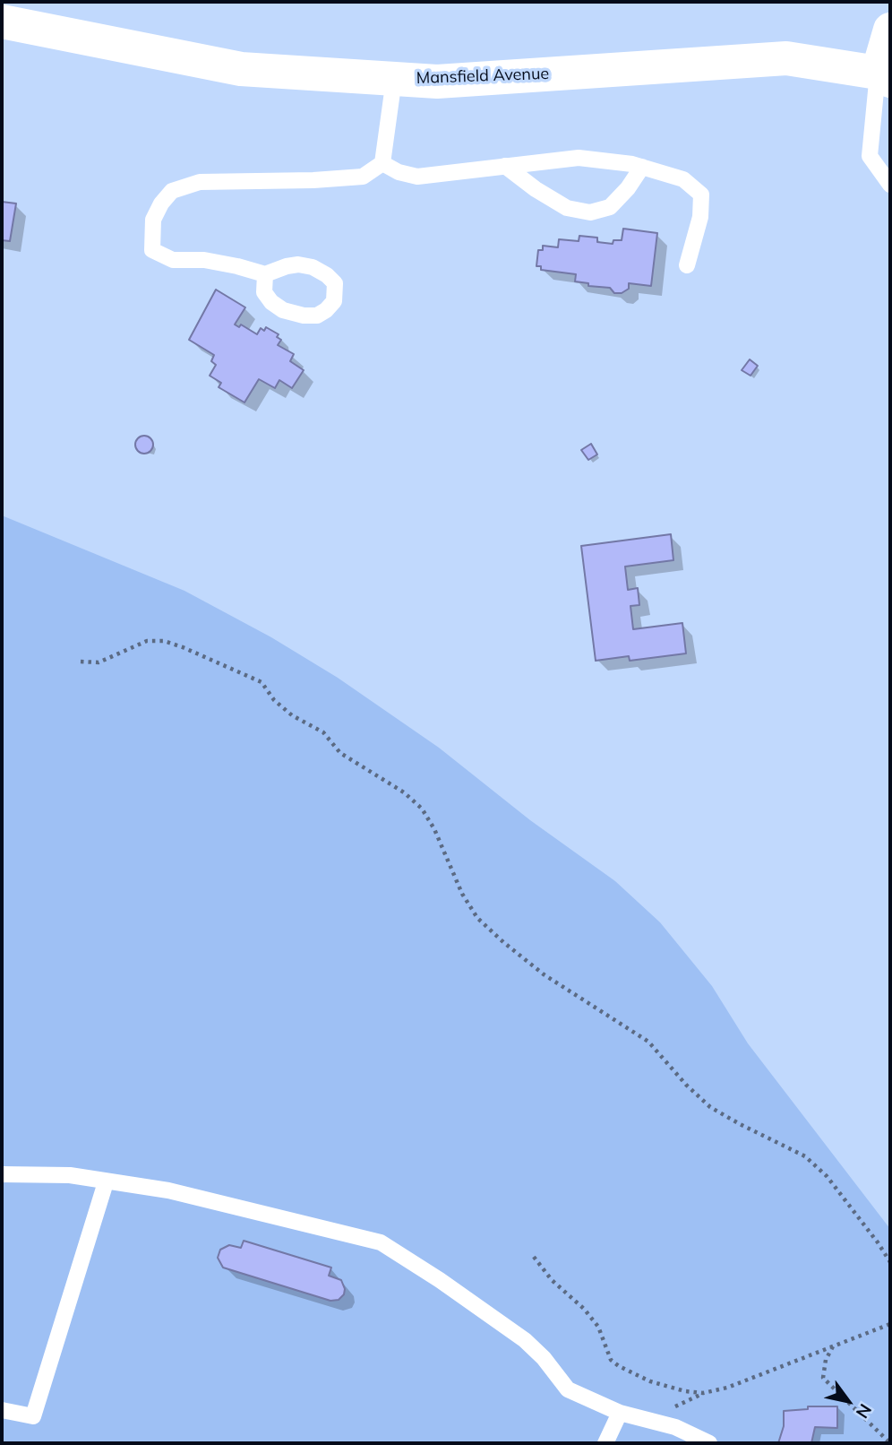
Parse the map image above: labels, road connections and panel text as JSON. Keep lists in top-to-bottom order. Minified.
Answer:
{"streets":{"main road":["Mansfield Avenue"]},"north":"bottom right"}
